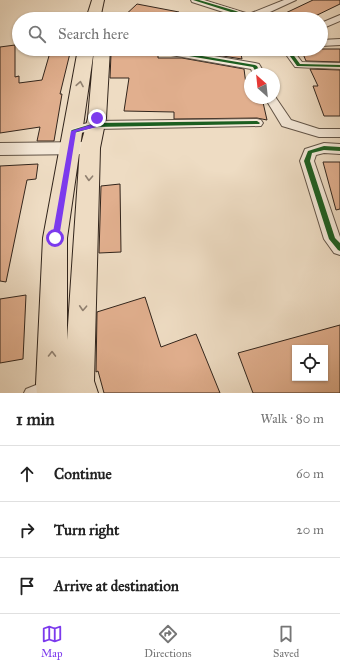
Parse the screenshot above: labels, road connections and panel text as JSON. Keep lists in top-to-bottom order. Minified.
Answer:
{"north":"top left","page":{"search":"Search here","heading":["1 min","Walk · 80 m"],"list":[["Continue","60 m"],["Turn right","20 m"],"Arrive at destination"],"nav":["Map","Directions","Saved"]}}
